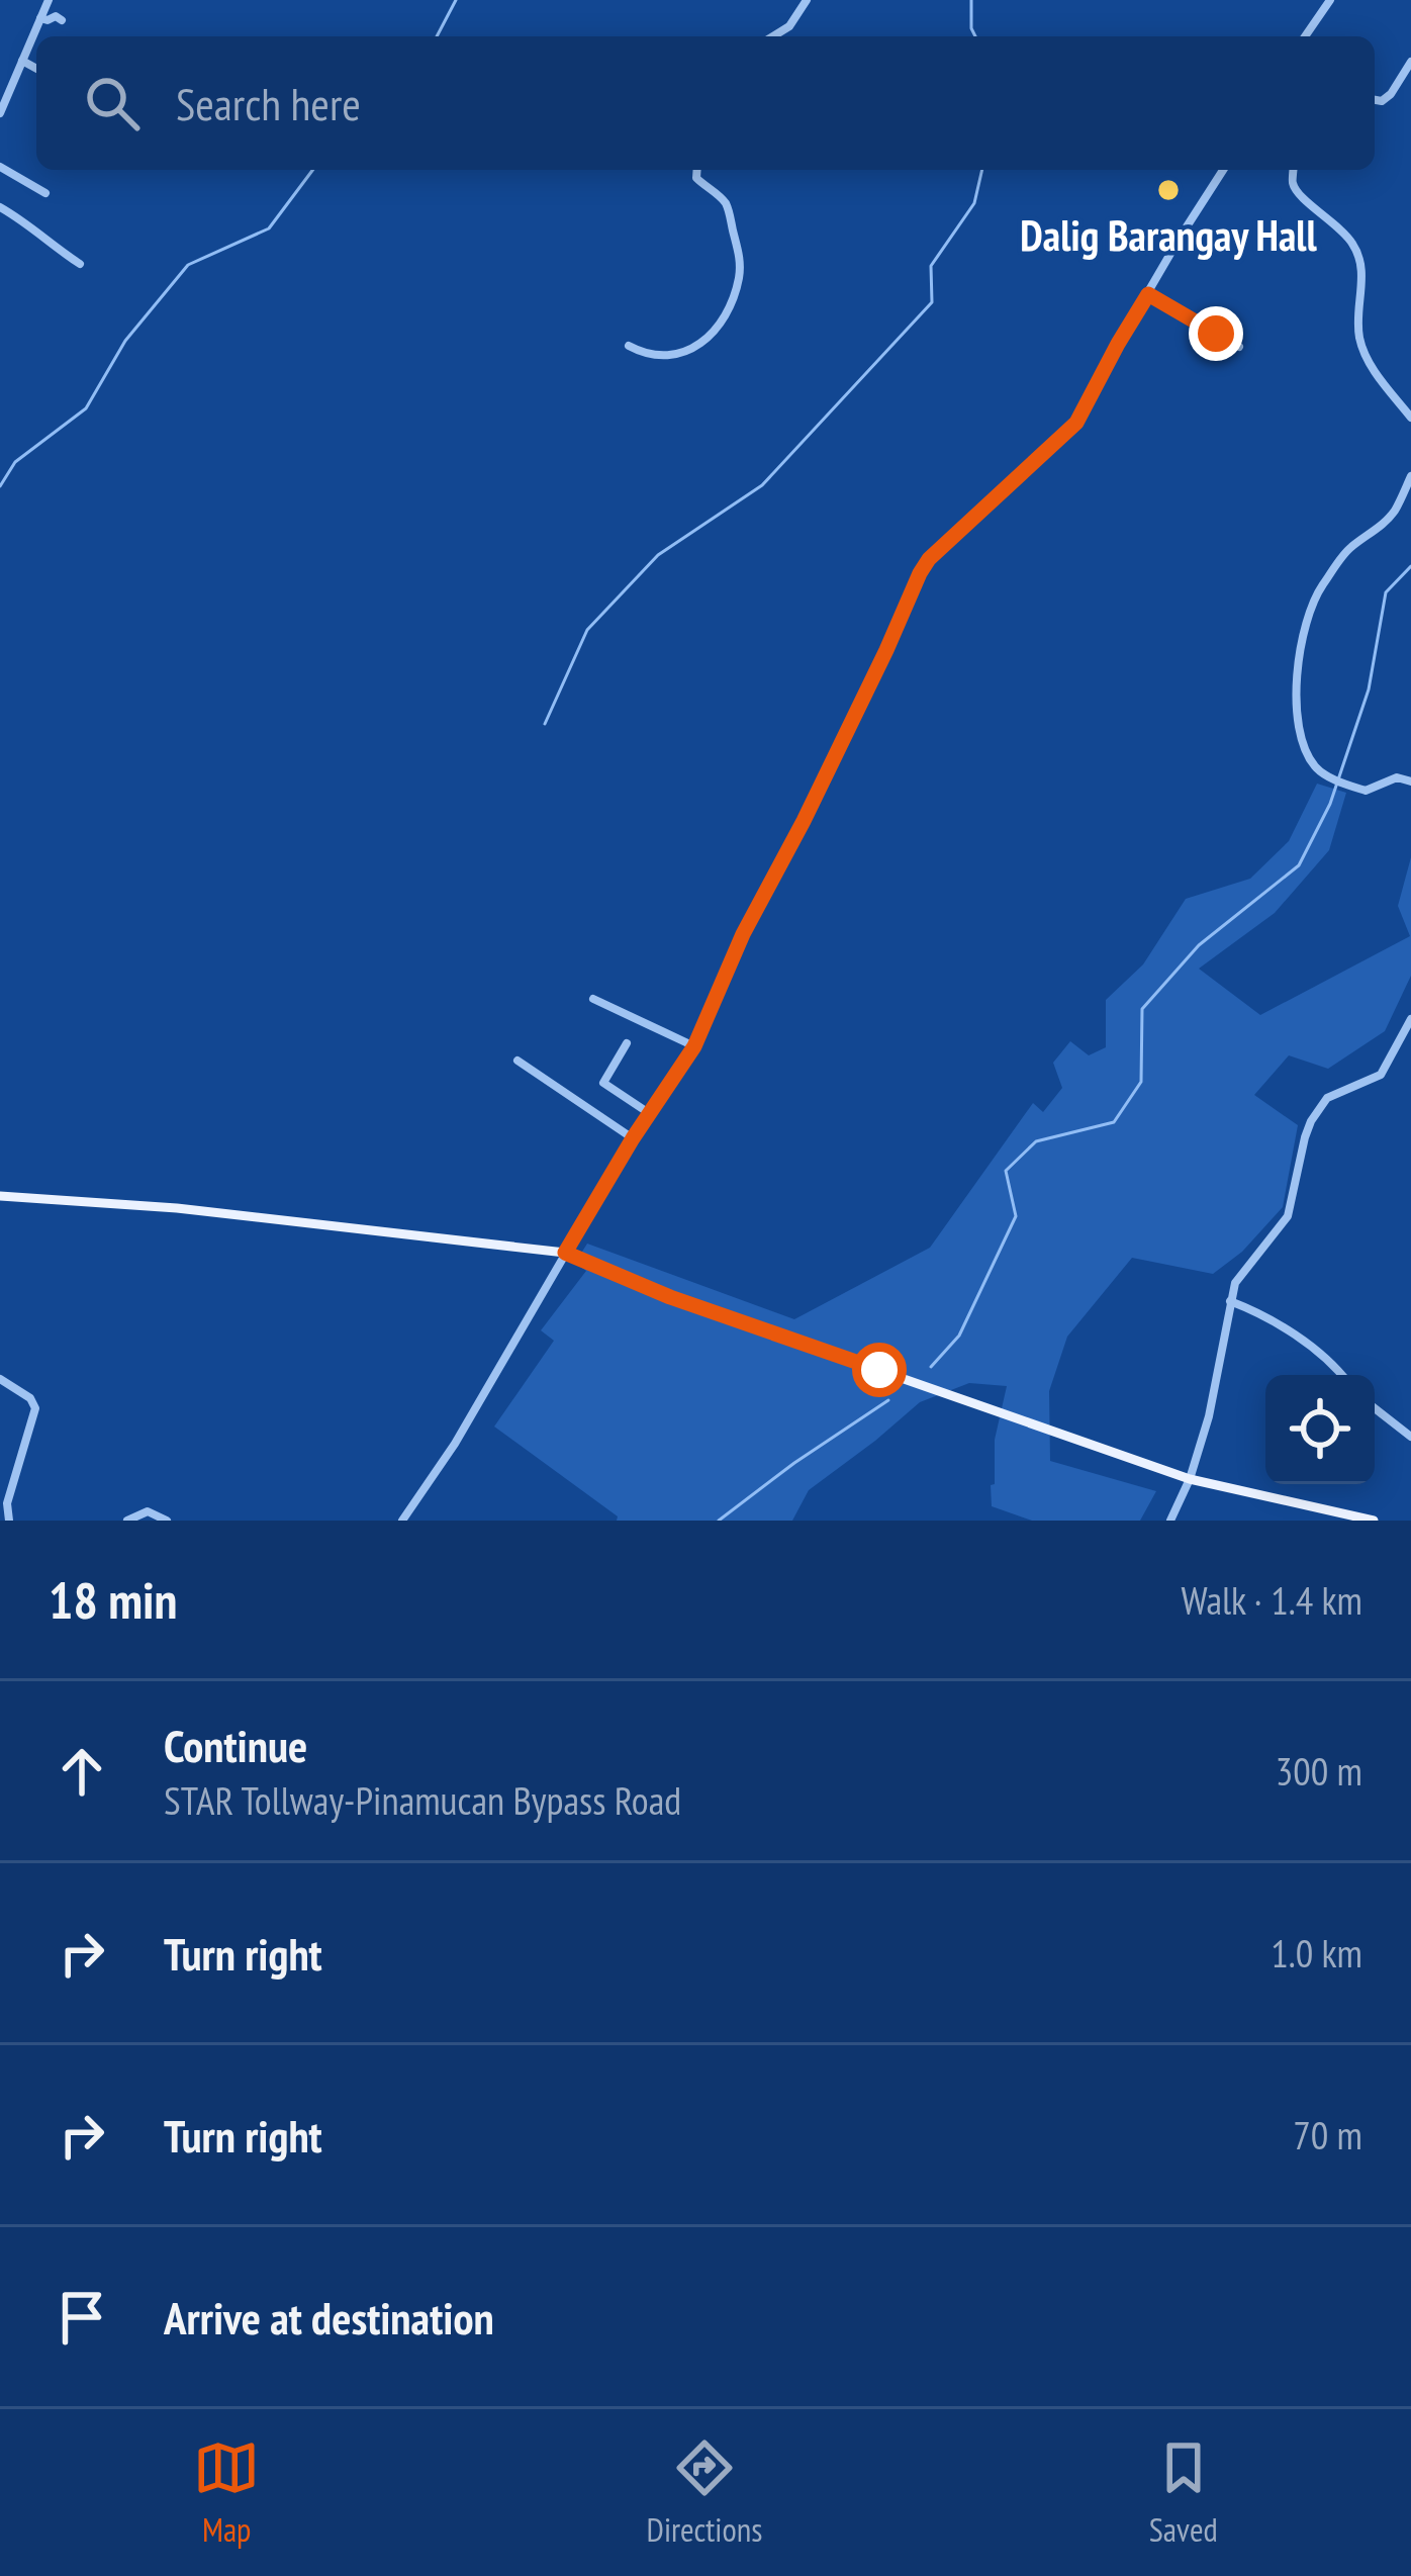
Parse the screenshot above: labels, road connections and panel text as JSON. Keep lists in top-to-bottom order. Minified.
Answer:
{"places":["Dalig Barangay Hall"],"page":{"search":"Search here","heading":["18 min","Walk · 1.4 km"],"list":[["Continue","STAR Tollway-Pinamucan Bypass Road","300 m"],["Turn right","1.0 km"],["Turn right","70 m"],"Arrive at destination"],"nav":["Map","Directions","Saved"]}}
